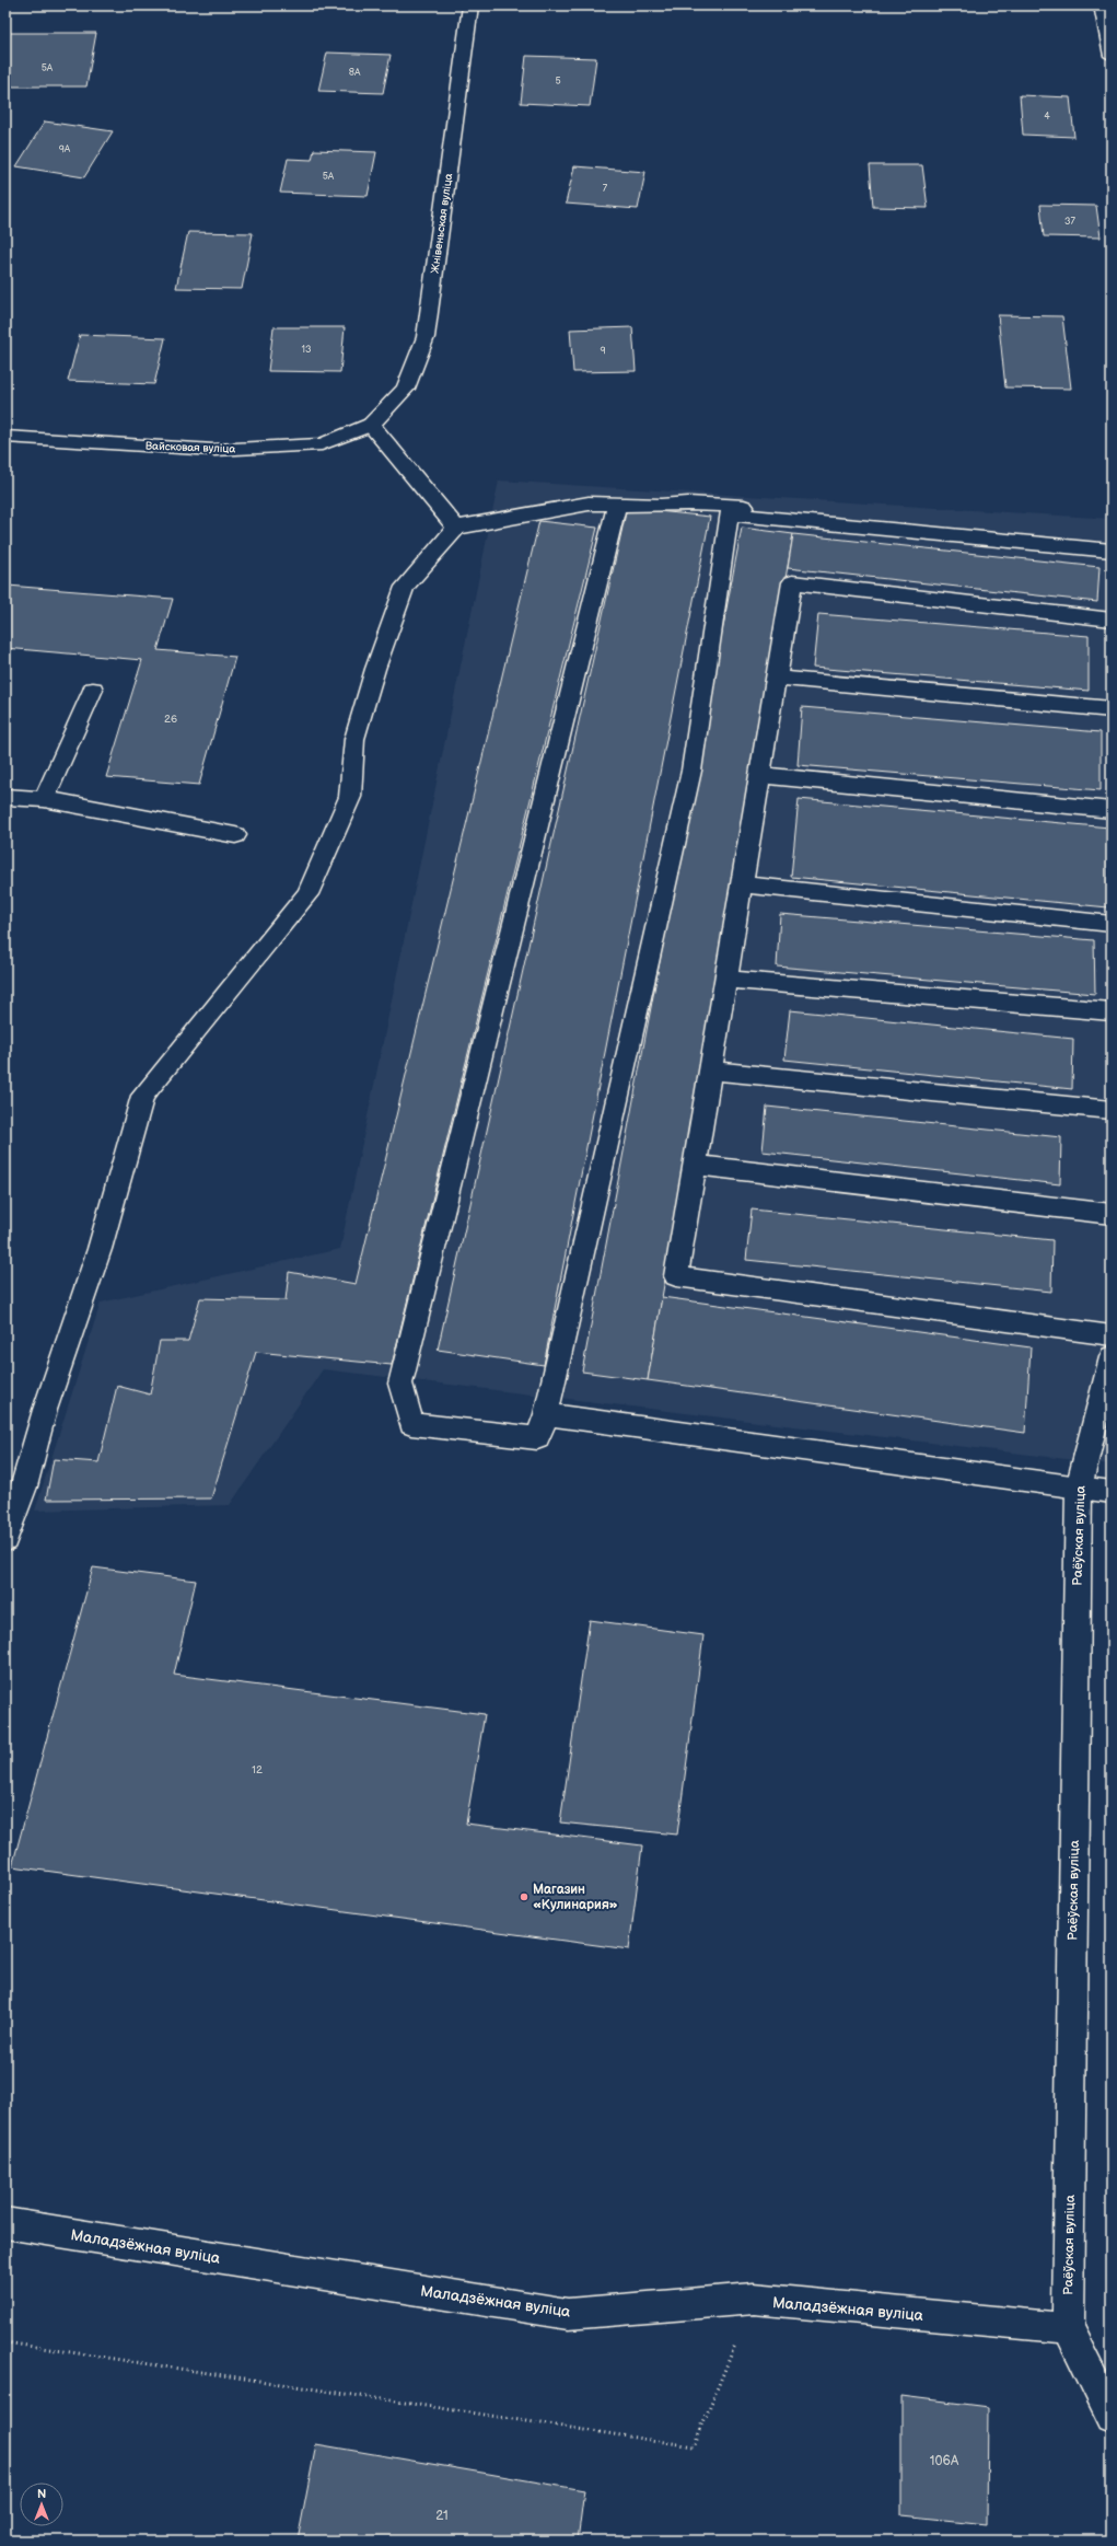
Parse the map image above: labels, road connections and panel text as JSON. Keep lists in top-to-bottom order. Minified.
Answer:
{"streets":{"street":["Жнівеньская вуліца","Вайсковая вуліца","Раёўская вуліца","Маладзёжная вуліца"]},"crossings":[["Жнівеньская вуліца","Вайсковая вуліца"],["Раёўская вуліца","Маладзёжная вуліца"]],"places":["Магазин «Кулинария»"],"house_numbers":["5А","8А","5","4","9А","5А","7","37","13","9","26","12","106А","21"],"north":"top"}
